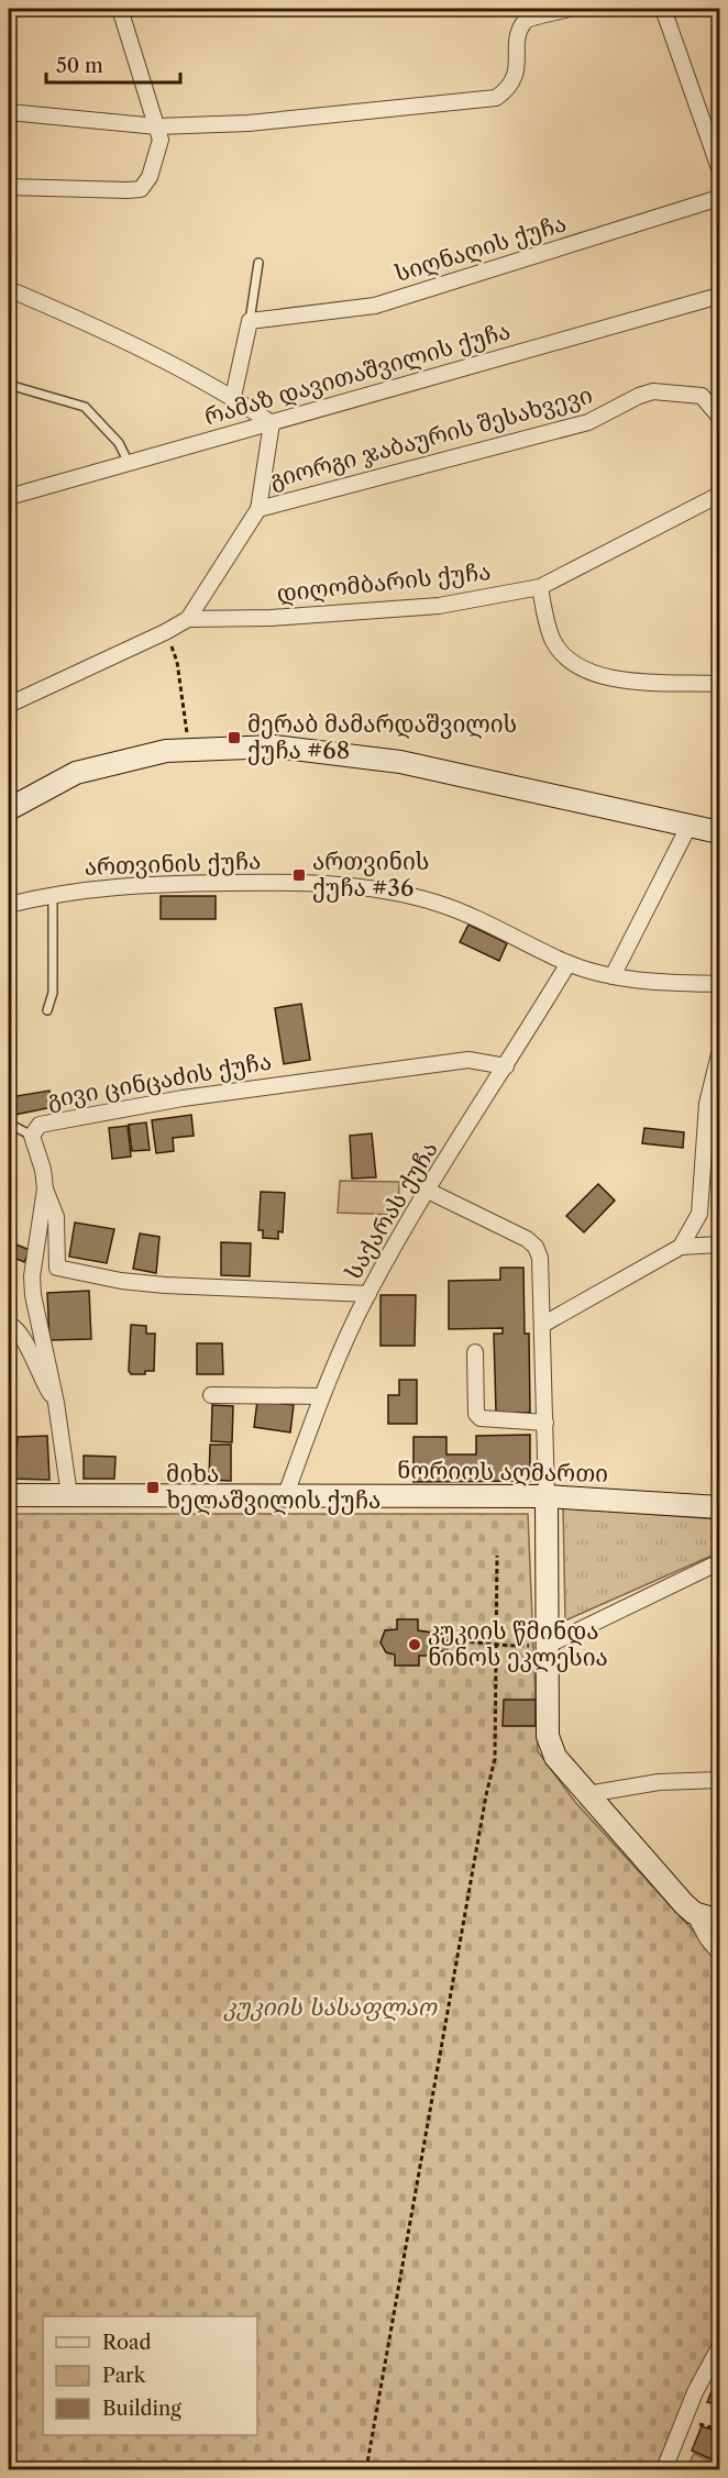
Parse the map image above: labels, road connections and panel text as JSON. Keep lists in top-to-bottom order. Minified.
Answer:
{"streets":{"street":["სიღნაღის ქუჩა","რამაზ დავითაშვილის ქუჩა","გიორგი ჯაბაურის შესახვევი","დიღომბარის ქუჩა","ართვინის ქუჩა","გივი ცინცაძის ქუჩა","საქარას ქუჩა","ნორიოს აღმართი"]},"crossings":[["ართვინის ქუჩა","საქარას ქუჩა"],["გივი ცინცაძის ქუჩა","საქარას ქუჩა"],["გივი ცინცაძის ქუჩა","ნორიოს აღმართი"],["საქარას ქუჩა","ნორიოს აღმართი"]],"parks":["კუკიის სასაფლაო"],"places":{"transit":["მერაბ მამარდაშვილის ქუჩა #68","ართვინის ქუჩა #36","მიხა ხელაშვილის ქუჩა"],"other":["კუკიის წმინდა ნინოს ეკლესია"]},"legend":["Road","Park","Building"],"scale_bar":"50 m"}
